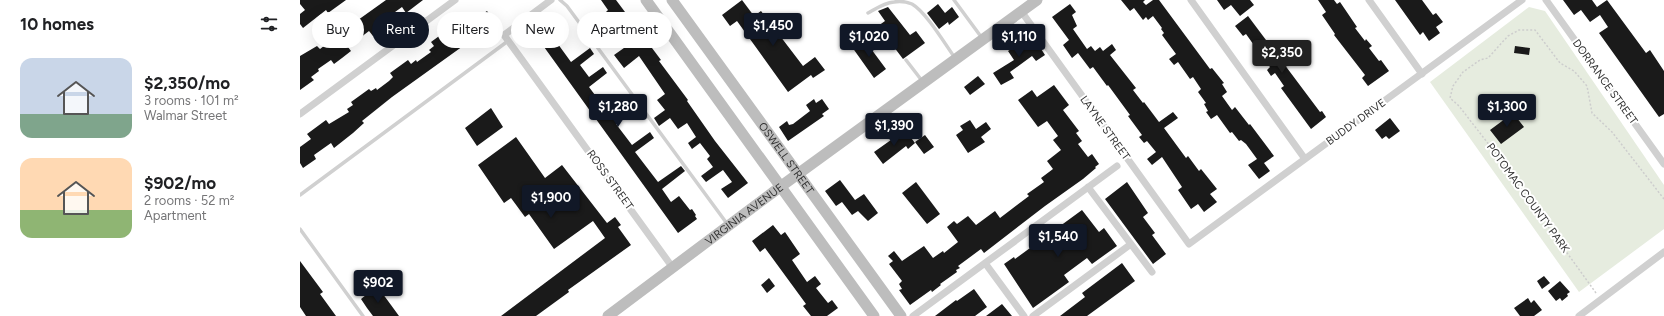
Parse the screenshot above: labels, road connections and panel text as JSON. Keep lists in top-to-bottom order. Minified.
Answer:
{"streets":{"main road":["OSWELL STREET","VIRGINIA AVENUE"],"street":["DORRANCE STREET","BUDDY DRIVE","LAYNE STREET","ROSS STREET"],"path":["POTOMAC COUNTY PARK"]},"crossings":[["BUDDY DRIVE","LAYNE STREET"],["LAYNE STREET","VIRGINIA AVENUE"],["OSWELL STREET","VIRGINIA AVENUE"],["ROSS STREET","VIRGINIA AVENUE"]],"page":{"heading":"10 homes","chip":["Buy","Rent","Filters","New","Apartment"],"price":["$1,450","$1,020","$1,110","$2,350","$1,280","$1,300","$1,390","$1,900","$1,540","$902"],"list":[{"name":"$2,350/mo","note":"3 rooms · 101 m² · Walmar Street"},{"name":"$902/mo","note":"2 rooms · 52 m² · Apartment"}]}}
